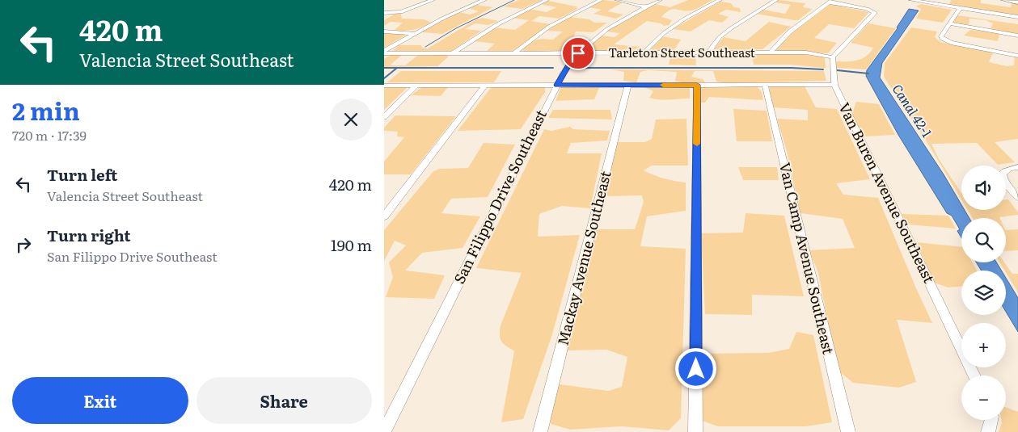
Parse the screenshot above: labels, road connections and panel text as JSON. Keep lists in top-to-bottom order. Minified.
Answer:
{"streets":{"street":["Tarleton Street Southeast","Van Buren Avenue Southeast","San Filippo Drive Southeast","Mackay Avenue Southeast","Van Camp Avenue Southeast"]},"crossings":[["Tarleton Street Southeast","Van Buren Avenue Southeast"],["Tarleton Street Southeast","San Filippo Drive Southeast"]],"water":["Canal 42-1"],"page":{"turn":["420 m","Valencia Street Southeast"],"heading":["2 min","720 m · 17:39"],"list":[{"name":"Turn left","note":"Valencia Street Southeast","value":"420 m"},{"name":"Turn right","note":"San Filippo Drive Southeast","value":"190 m"}],"map_buttons":["+","−"],"buttons":["Exit","Share"]}}
